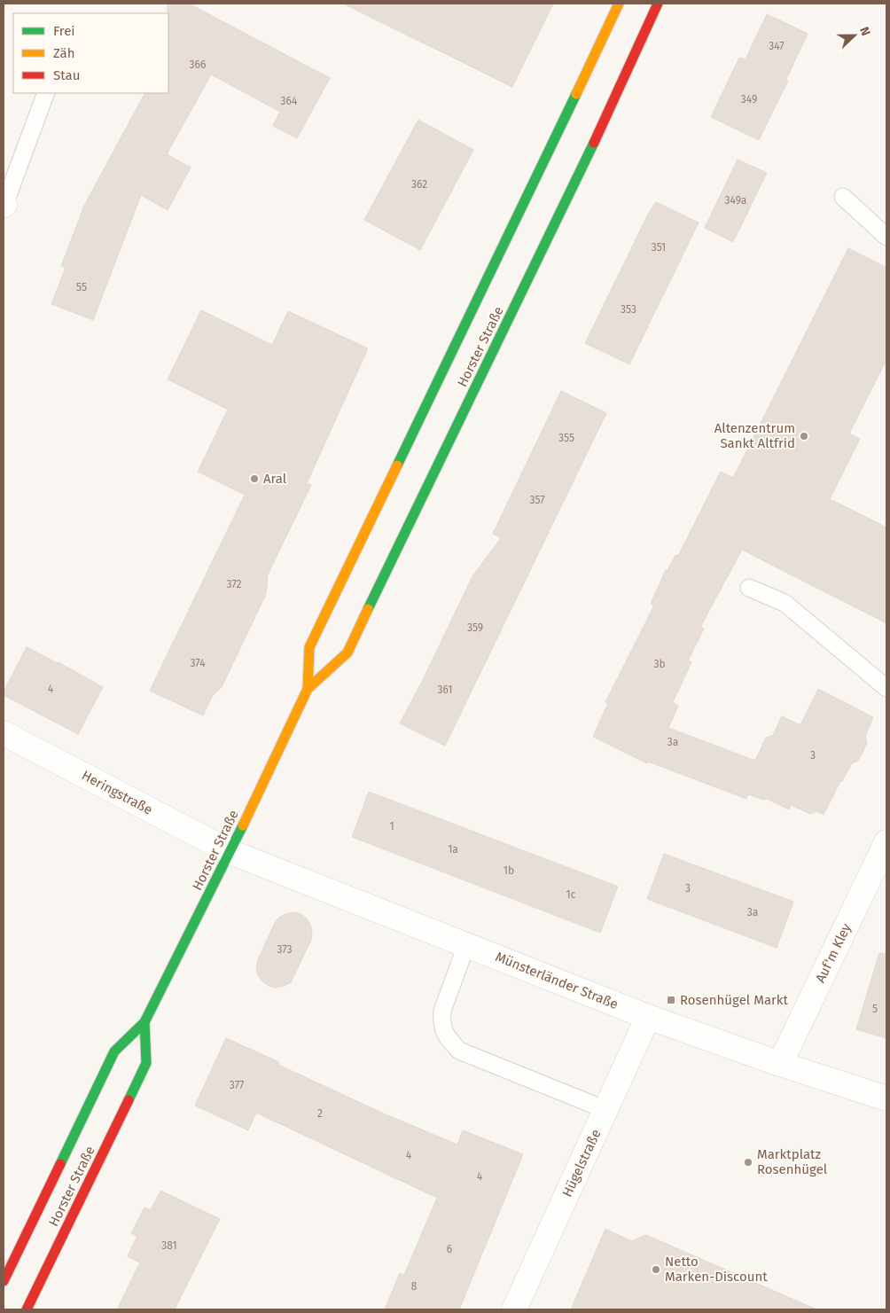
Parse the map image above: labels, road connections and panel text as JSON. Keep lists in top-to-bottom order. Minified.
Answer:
{"streets":{"main road":["Horster Straße"],"street":["Heringstraße","Auf'm Kley","Münsterländer Straße","Hügelstraße"]},"crossings":[["Horster Straße","Heringstraße"],["Horster Straße","Münsterländer Straße"],["Heringstraße","Münsterländer Straße"],["Auf'm Kley","Münsterländer Straße"],["Münsterländer Straße","Hügelstraße"]],"places":{"other":["Altenzentrum Sankt Altfrid","Aral","Marktplatz Rosenhügel","Netto Marken-Discount"],"transit":["Rosenhügel Markt"]},"house_numbers":["347","366","349","364","362","349a","351","55","353","355","357","372","359","374","3b","4","361","3a","3","1","1a","1b","3","1c","3a","373","5","377","2","4","4","381","6","8"],"legend":["Frei","Zäh","Stau"],"north":"right"}
